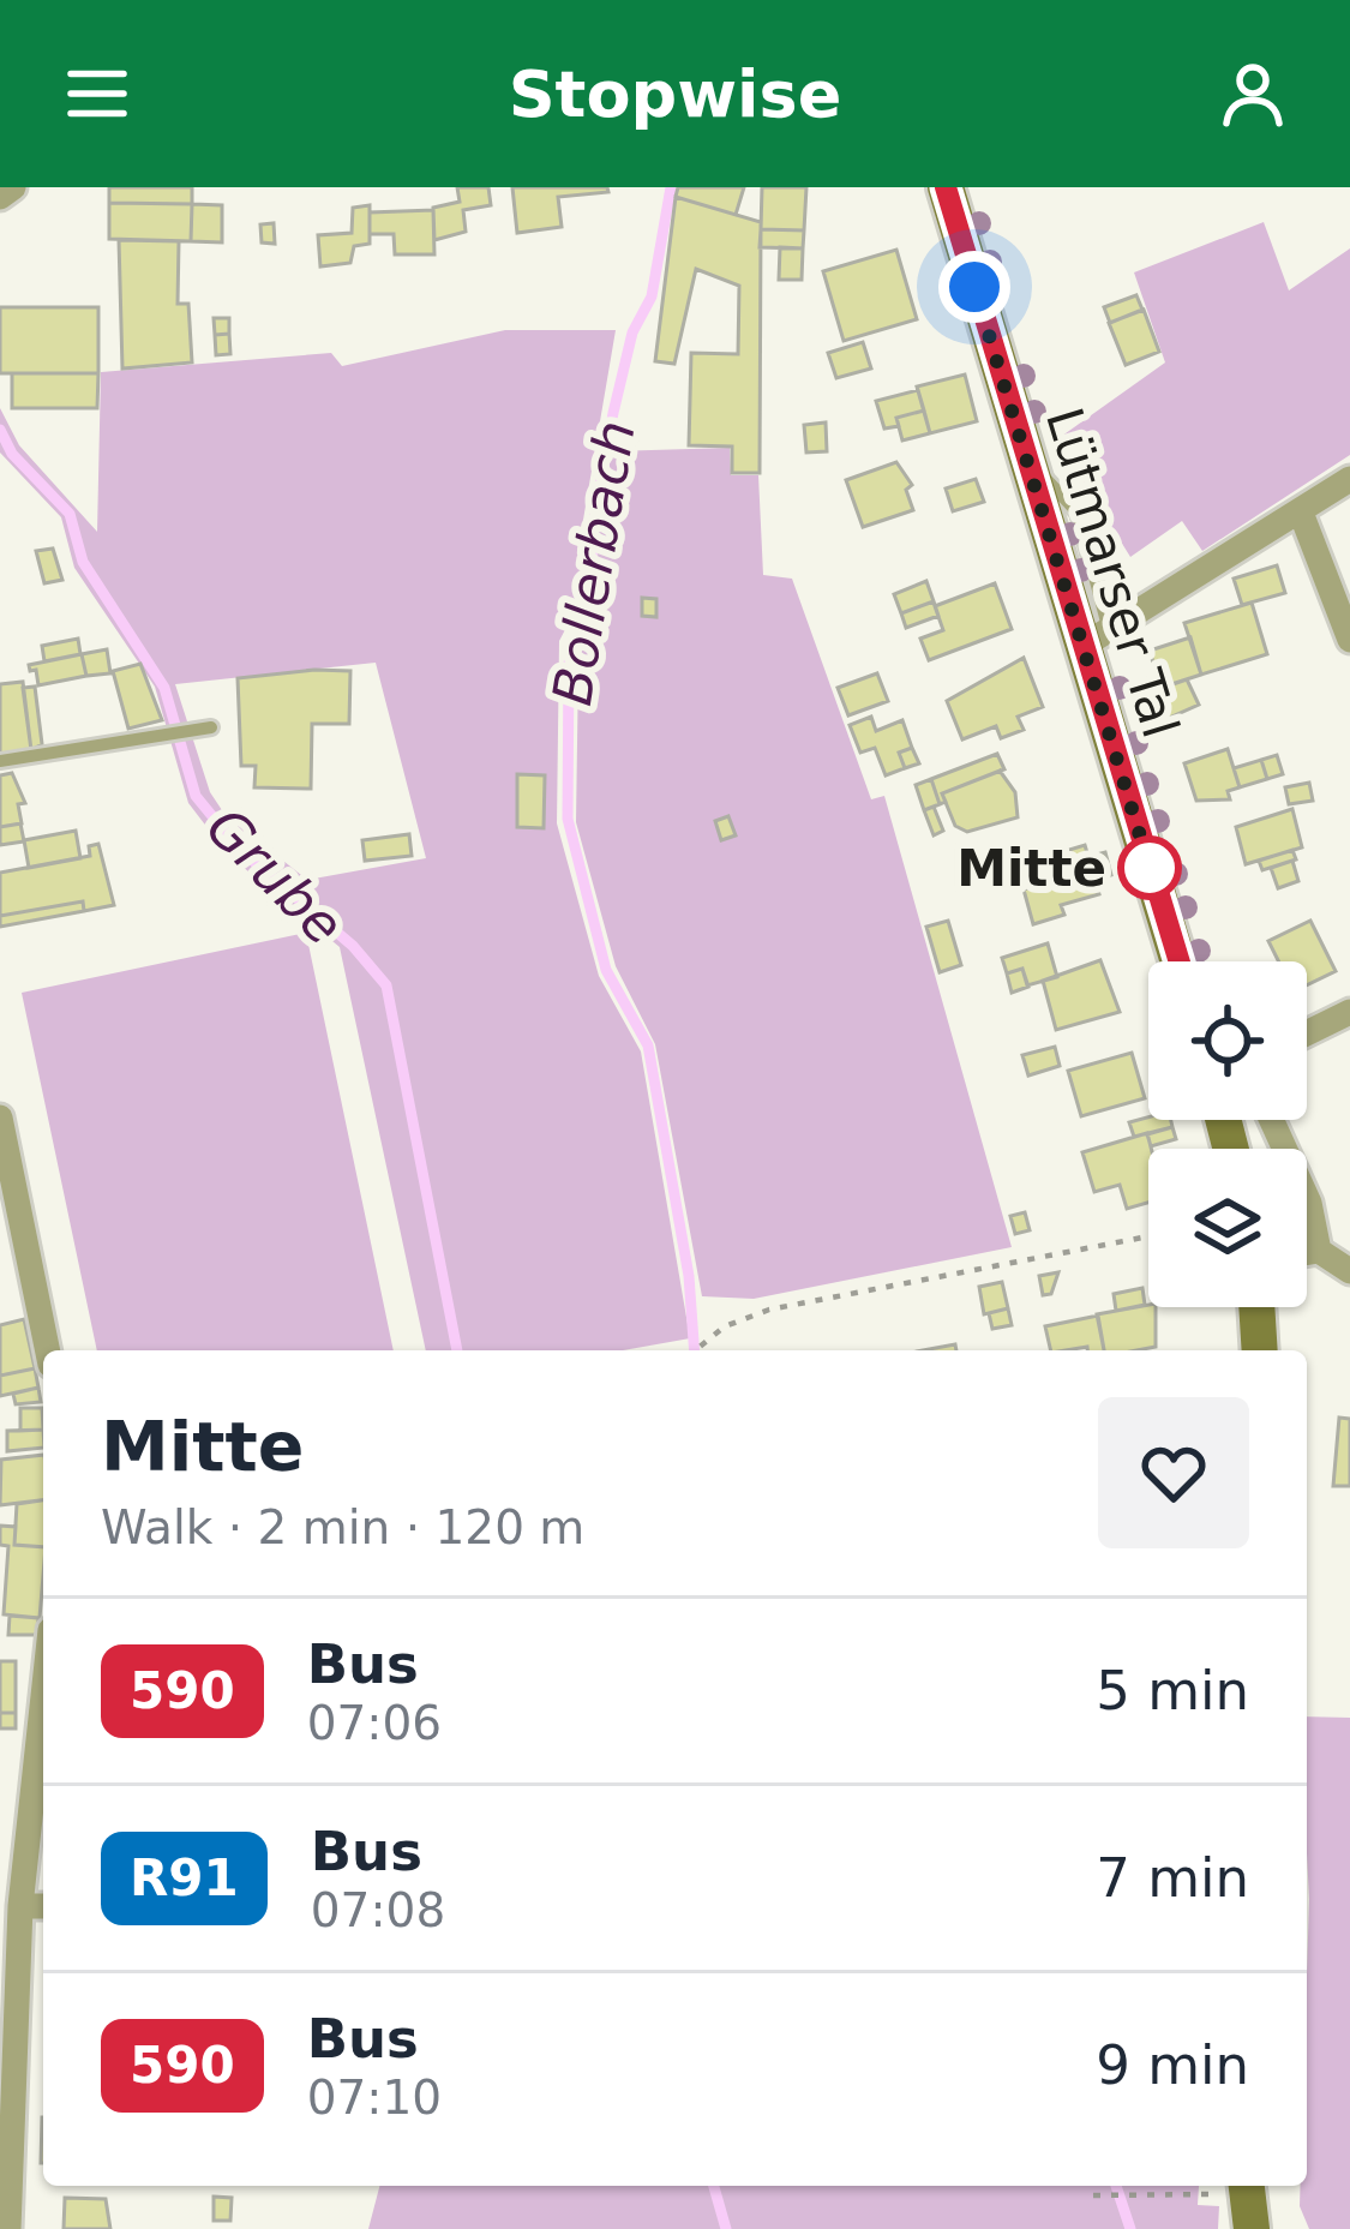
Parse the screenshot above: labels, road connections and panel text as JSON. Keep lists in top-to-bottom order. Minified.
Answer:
{"streets":{"main road":["Lütmarser Tal"]},"water":["Bollerbach","Grube"],"places":["Mitte"],"lines":["bus line 590"],"page":{"header":"Stopwise","heading":["Mitte","Walk · 2 min · 120 m"],"list":[{"mark":"590","name":"Bus","note":"07:06","value":"5 min"},{"mark":"R91","name":"Bus","note":"07:08","value":"7 min"},{"mark":"590","name":"Bus","note":"07:10","value":"9 min"}]}}
